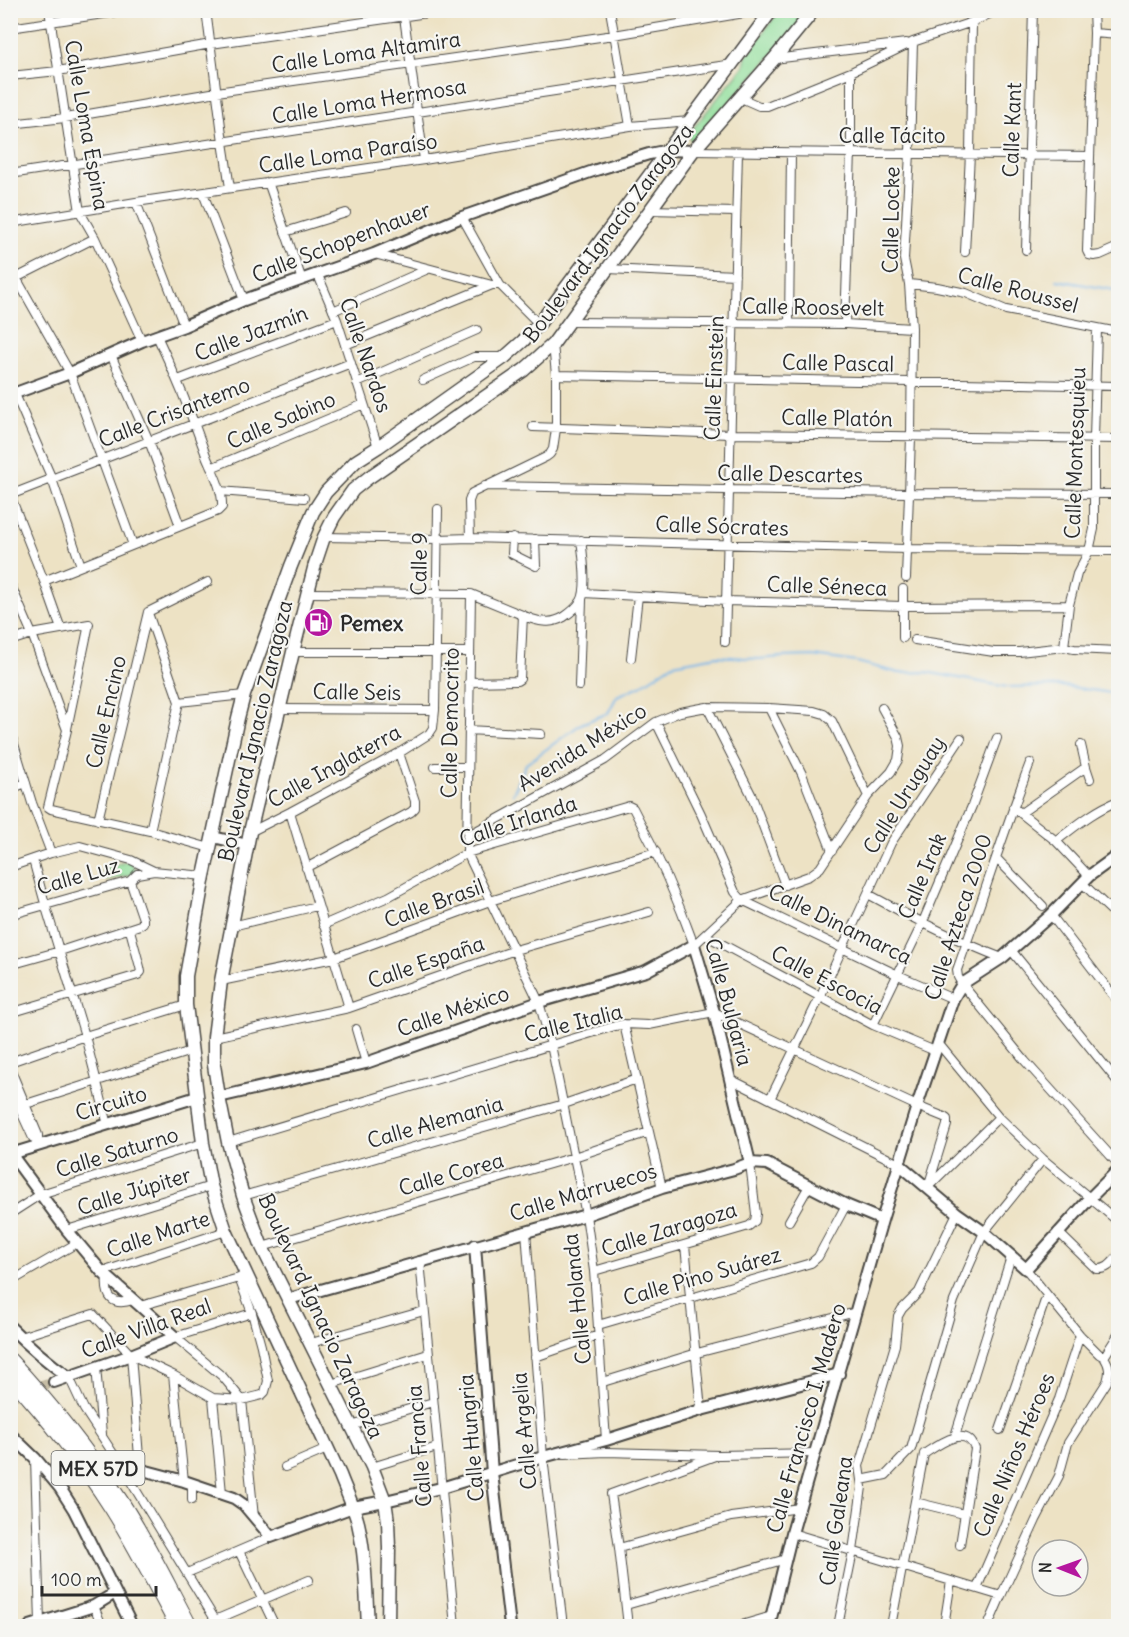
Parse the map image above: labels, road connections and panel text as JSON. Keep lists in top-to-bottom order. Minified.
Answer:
{"streets":{"highway":["MEX 57D"],"main road":["Boulevard Ignacio Zaragoza"],"street":["Calle Loma Altamira","Calle Loma Hermosa","Calle Loma Espina","Calle Kant","Calle Tácito","Calle Loma Paraíso","Calle Locke","Calle Schopenhauer","Calle Roussel","Calle Roosevelt","Calle Jazmín","Calle Nardos","Calle Pascal","Calle Einstein","Calle Crisantemo","Calle Platón","Calle Sabino","Calle Montesquieu","Calle Descartes","Calle Sócrates","Calle 9","Calle Séneca","Calle Seis","Calle Encino","Calle Democrito","Avenida México","Calle Inglaterra","Calle Uruguay","Calle Irlanda","Calle Luz","Calle Irak","Calle Brasil","Calle Azteca 2000","Calle Dinamarca","Calle España","Calle Escocia","Calle Bulgaria","Calle México","Calle Italia","Circuito","Calle Alemania","Calle Saturno","Calle Corea","Calle Júpiter","Calle Marruecos","Calle Zaragoza","Calle Marte","Calle Pino Suárez","Calle Holanda","Calle Villa Real","Calle Francisco I. Madero","Calle Argelia","Calle Hungria","Calle Francia","Calle Niños Héroes","Calle Galeana"]},"crossings":[["Calle Loma Altamira","Calle Loma Espina"],["Calle Loma Hermosa","Calle Loma Espina"],["Calle Loma Hermosa","Boulevard Ignacio Zaragoza"],["Calle Loma Espina","Calle Loma Paraíso"],["Calle Loma Espina","Calle Schopenhauer"],["Calle Kant","Calle Tácito"],["Calle Tácito","Calle Locke"],["Calle Tácito","Boulevard Ignacio Zaragoza"],["Calle Tácito","Calle Schopenhauer"],["Calle Tácito","Calle Einstein"],["Calle Loma Paraíso","Boulevard Ignacio Zaragoza"],["Calle Locke","Calle Roussel"],["Calle Locke","Calle Roosevelt"],["Calle Locke","Calle Pascal"],["Calle Locke","Calle Platón"],["Calle Locke","Calle Descartes"],["Calle Locke","Calle Sócrates"],["Boulevard Ignacio Zaragoza","Calle Schopenhauer"],["Boulevard Ignacio Zaragoza","Calle Roosevelt"],["Boulevard Ignacio Zaragoza","Calle Nardos"],["Boulevard Ignacio Zaragoza","Calle Sócrates"],["Boulevard Ignacio Zaragoza","Calle Seis"],["Boulevard Ignacio Zaragoza","Calle Inglaterra"],["Boulevard Ignacio Zaragoza","Calle Brasil"],["Boulevard Ignacio Zaragoza","Calle España"],["Boulevard Ignacio Zaragoza","Calle México"],["Boulevard Ignacio Zaragoza","Calle Italia"],["Boulevard Ignacio Zaragoza","Circuito"],["Boulevard Ignacio Zaragoza","Calle Alemania"],["Boulevard Ignacio Zaragoza","Calle Saturno"],["Boulevard Ignacio Zaragoza","Calle Corea"],["Boulevard Ignacio Zaragoza","Calle Júpiter"],["Boulevard Ignacio Zaragoza","Calle Marruecos"],["Boulevard Ignacio Zaragoza","Calle Marte"],["Calle Schopenhauer","Calle Nardos"],["Calle Roussel","Calle Montesquieu"],["Calle Roosevelt","Calle Einstein"],["Calle Jazmín","Calle Nardos"],["Calle Nardos","Calle Crisantemo"],["Calle Nardos","Calle Sabino"],["Calle Pascal","Calle Einstein"],["Calle Pascal","Calle Montesquieu"],["Calle Einstein","Calle Platón"],["Calle Einstein","Calle Descartes"],["Calle Einstein","Calle Sócrates"],["Calle Einstein","Calle Séneca"],["Calle Platón","Calle Montesquieu"],["Calle Montesquieu","Calle Descartes"],["Calle Montesquieu","Calle Sócrates"],["Calle Montesquieu","Calle Séneca"],["Calle Sócrates","Calle 9"],["Calle 9","Calle Seis"],["Calle 9","Calle Inglaterra"],["Calle Democrito","Avenida México"],["Calle Democrito","Calle Irlanda"],["Calle Democrito","Calle Holanda"],["Calle Uruguay","Calle Dinamarca"],["Calle Uruguay","Calle Escocia"],["Calle Irlanda","Calle Bulgaria"],["Calle Irlanda","Calle Holanda"],["Calle Irak","Calle Dinamarca"],["Calle Irak","Calle Escocia"],["Calle Brasil","Calle Bulgaria"],["Calle Brasil","Calle Holanda"],["Calle Azteca 2000","Calle Dinamarca"],["Calle Azteca 2000","Calle Escocia"],["Calle Azteca 2000","Calle Francisco I. Madero"],["Calle España","Calle Holanda"],["Calle Bulgaria","Calle México"],["Calle Bulgaria","Calle Italia"],["Calle Bulgaria","Calle Marruecos"],["Calle Bulgaria","Calle Zaragoza"],["Calle México","Calle Holanda"],["Calle Italia","Calle Holanda"],["Calle Alemania","Calle Holanda"],["Calle Corea","Calle Holanda"],["Calle Marruecos","Calle Holanda"],["Calle Marruecos","Calle Argelia"],["Calle Marruecos","Calle Hungria"],["Calle Marruecos","Calle Francia"],["Calle Zaragoza","Calle Holanda"],["Calle Pino Suárez","Calle Holanda"]],"places":{"fuel station":["Pemex"]},"scale_bar":"100 m","north":"left"}
